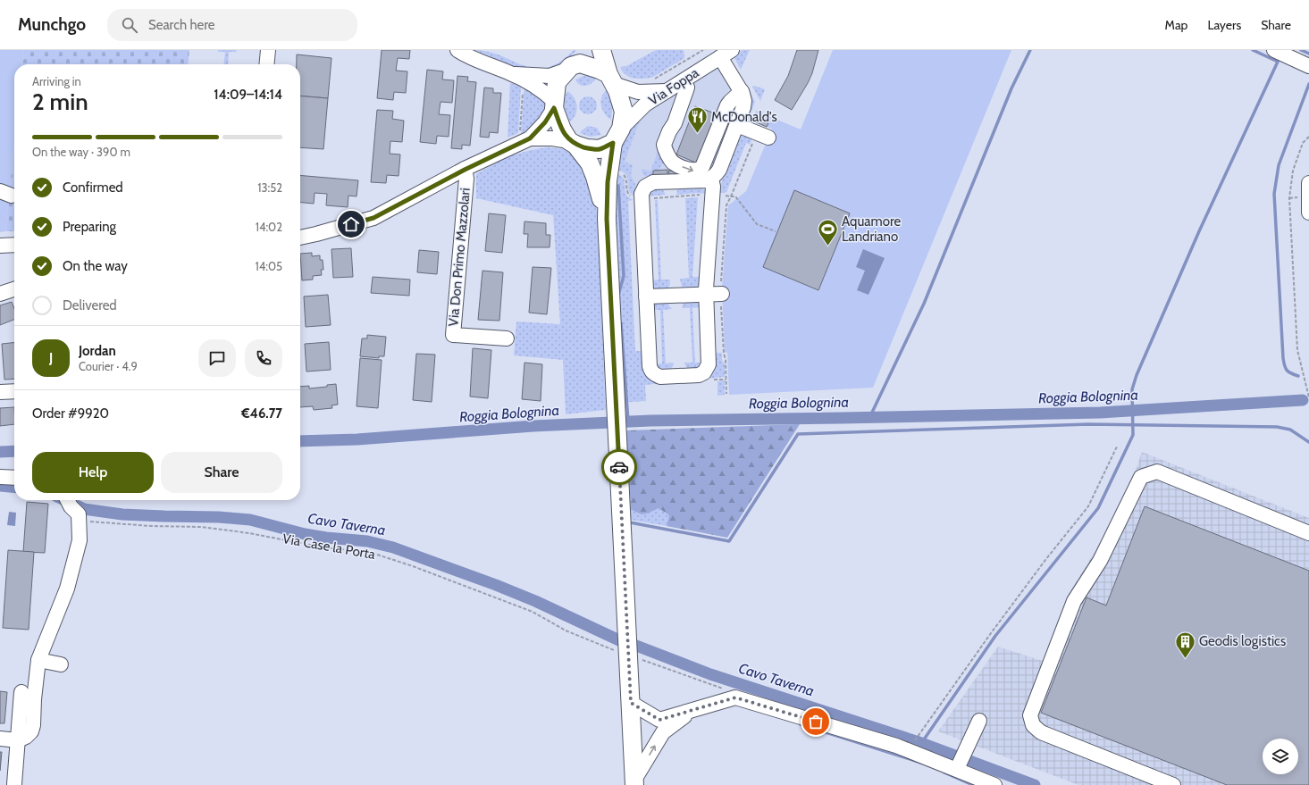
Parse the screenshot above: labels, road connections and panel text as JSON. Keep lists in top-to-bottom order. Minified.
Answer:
{"streets":{"street":["Via Foppa","Via Don Primo Mazzolari"],"path":["Via Case la Porta"]},"water":["Roggia Bolognina","Cavo Taverna"],"places":{"restaurant":["McDonald's"],"sports":["Aquamore Landriano"],"building":["Geodis logistics"]},"page":{"header":"Munchgo","search":"Search here","nav":["Map","Layers","Share"],"heading":["2 min","Arriving in","14:09–14:14"],"panel":["Jordan","Courier · 4.9","Order #9920","€46.77"],"bar":"On the way · 390 m","list":[["Confirmed","13:52"],["Preparing","14:02"],["On the way","14:05"],"Delivered"],"round":"J","buttons":["Help","Share"]}}
